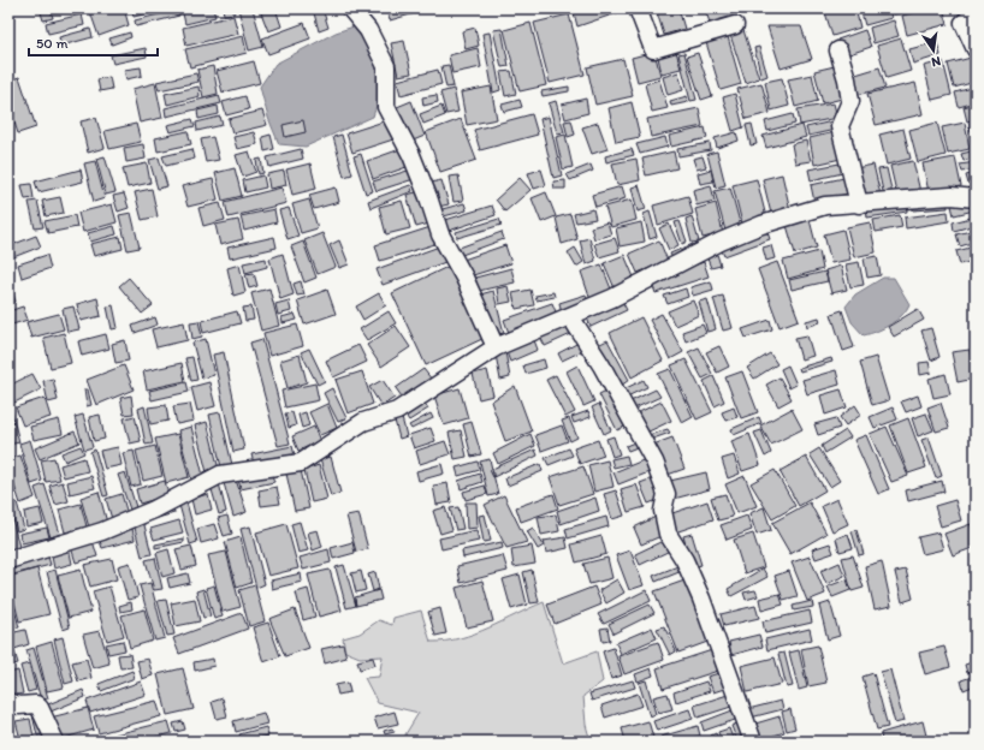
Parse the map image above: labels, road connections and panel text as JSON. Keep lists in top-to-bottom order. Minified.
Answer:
{"scale_bar":"50 m","north":"bottom"}
